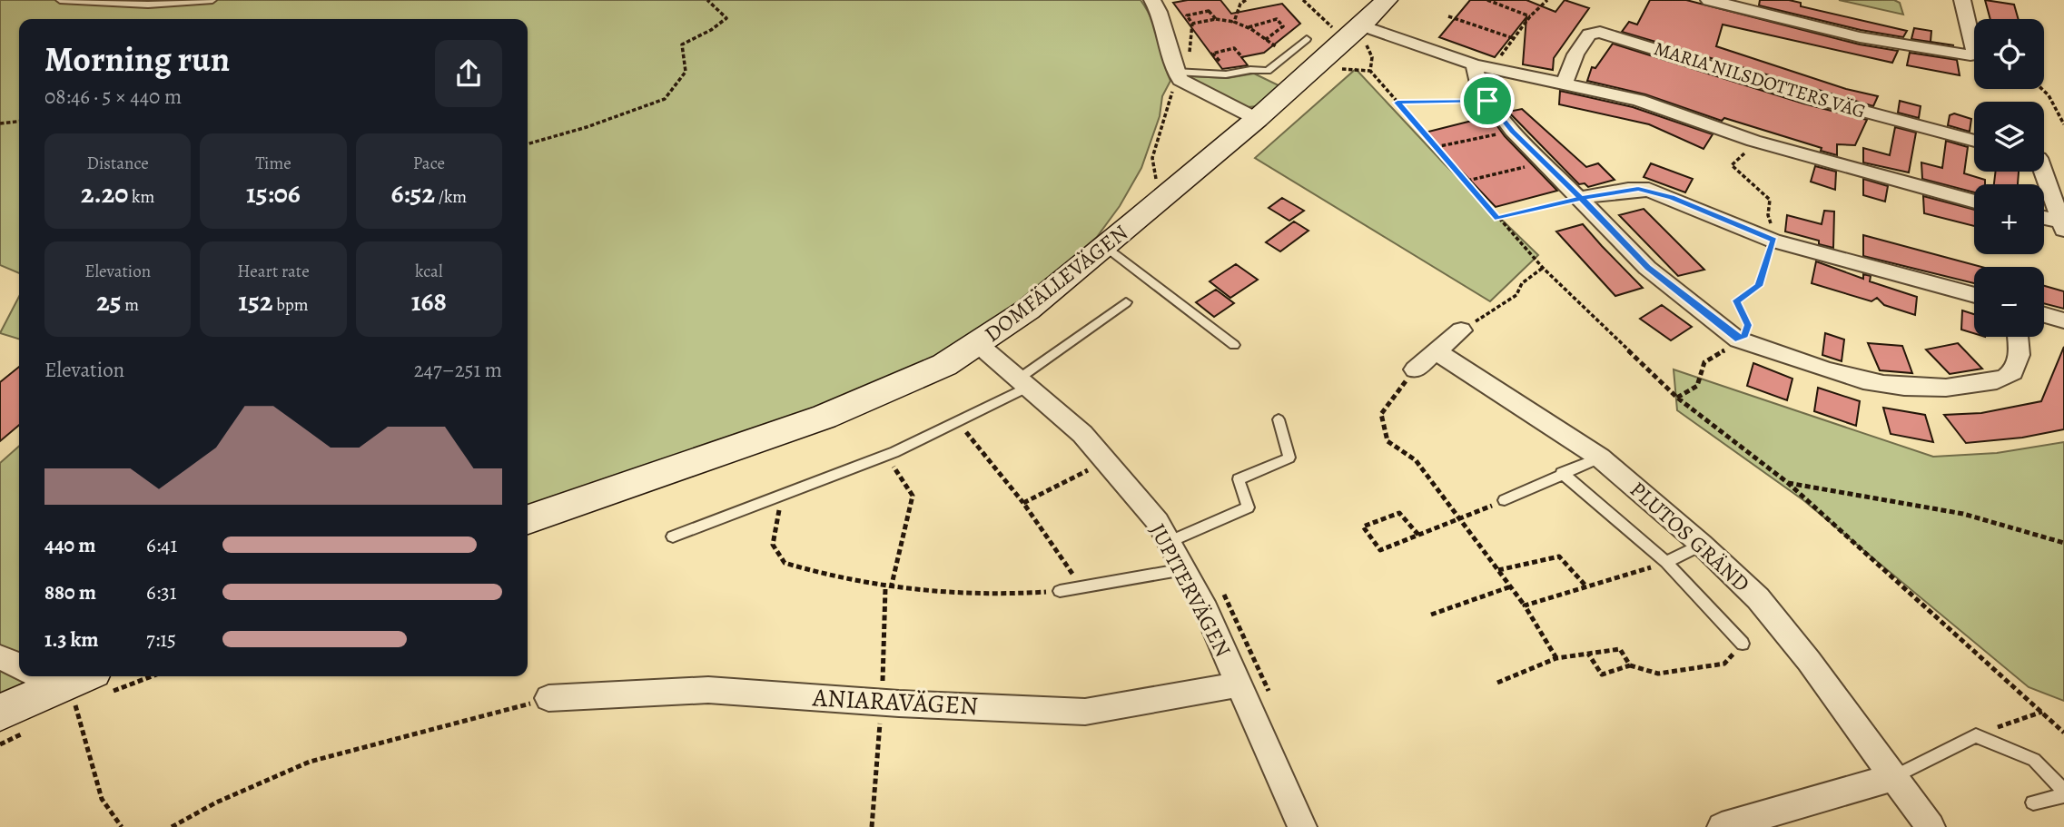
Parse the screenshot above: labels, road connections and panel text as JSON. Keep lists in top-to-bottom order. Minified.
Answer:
{"streets":{"street":["MARIA NILSDOTTERS VÄG","DOMFÄLLEVÄGEN","PLUTOS GRÄND","JUPITERVÄGEN","ANIARAVÄGEN"]},"crossings":[["DOMFÄLLEVÄGEN","JUPITERVÄGEN"],["JUPITERVÄGEN","ANIARAVÄGEN"]],"page":{"map_buttons":["+","−"],"heading":["Morning run","08:46 · 5 × 440 m"],"stats":[["Distance","2.20 km"],["Time","15:06"],["Pace","6:52 /km"],["Elevation","25 m"],["Heart rate","152 bpm"],["kcal","168"]],"chart":["Elevation","247–251 m"],"list":[{"name":"440 m","note":"6:41"},{"name":"880 m","note":"6:31"},{"name":"1.3 km","note":"7:15"}]}}
